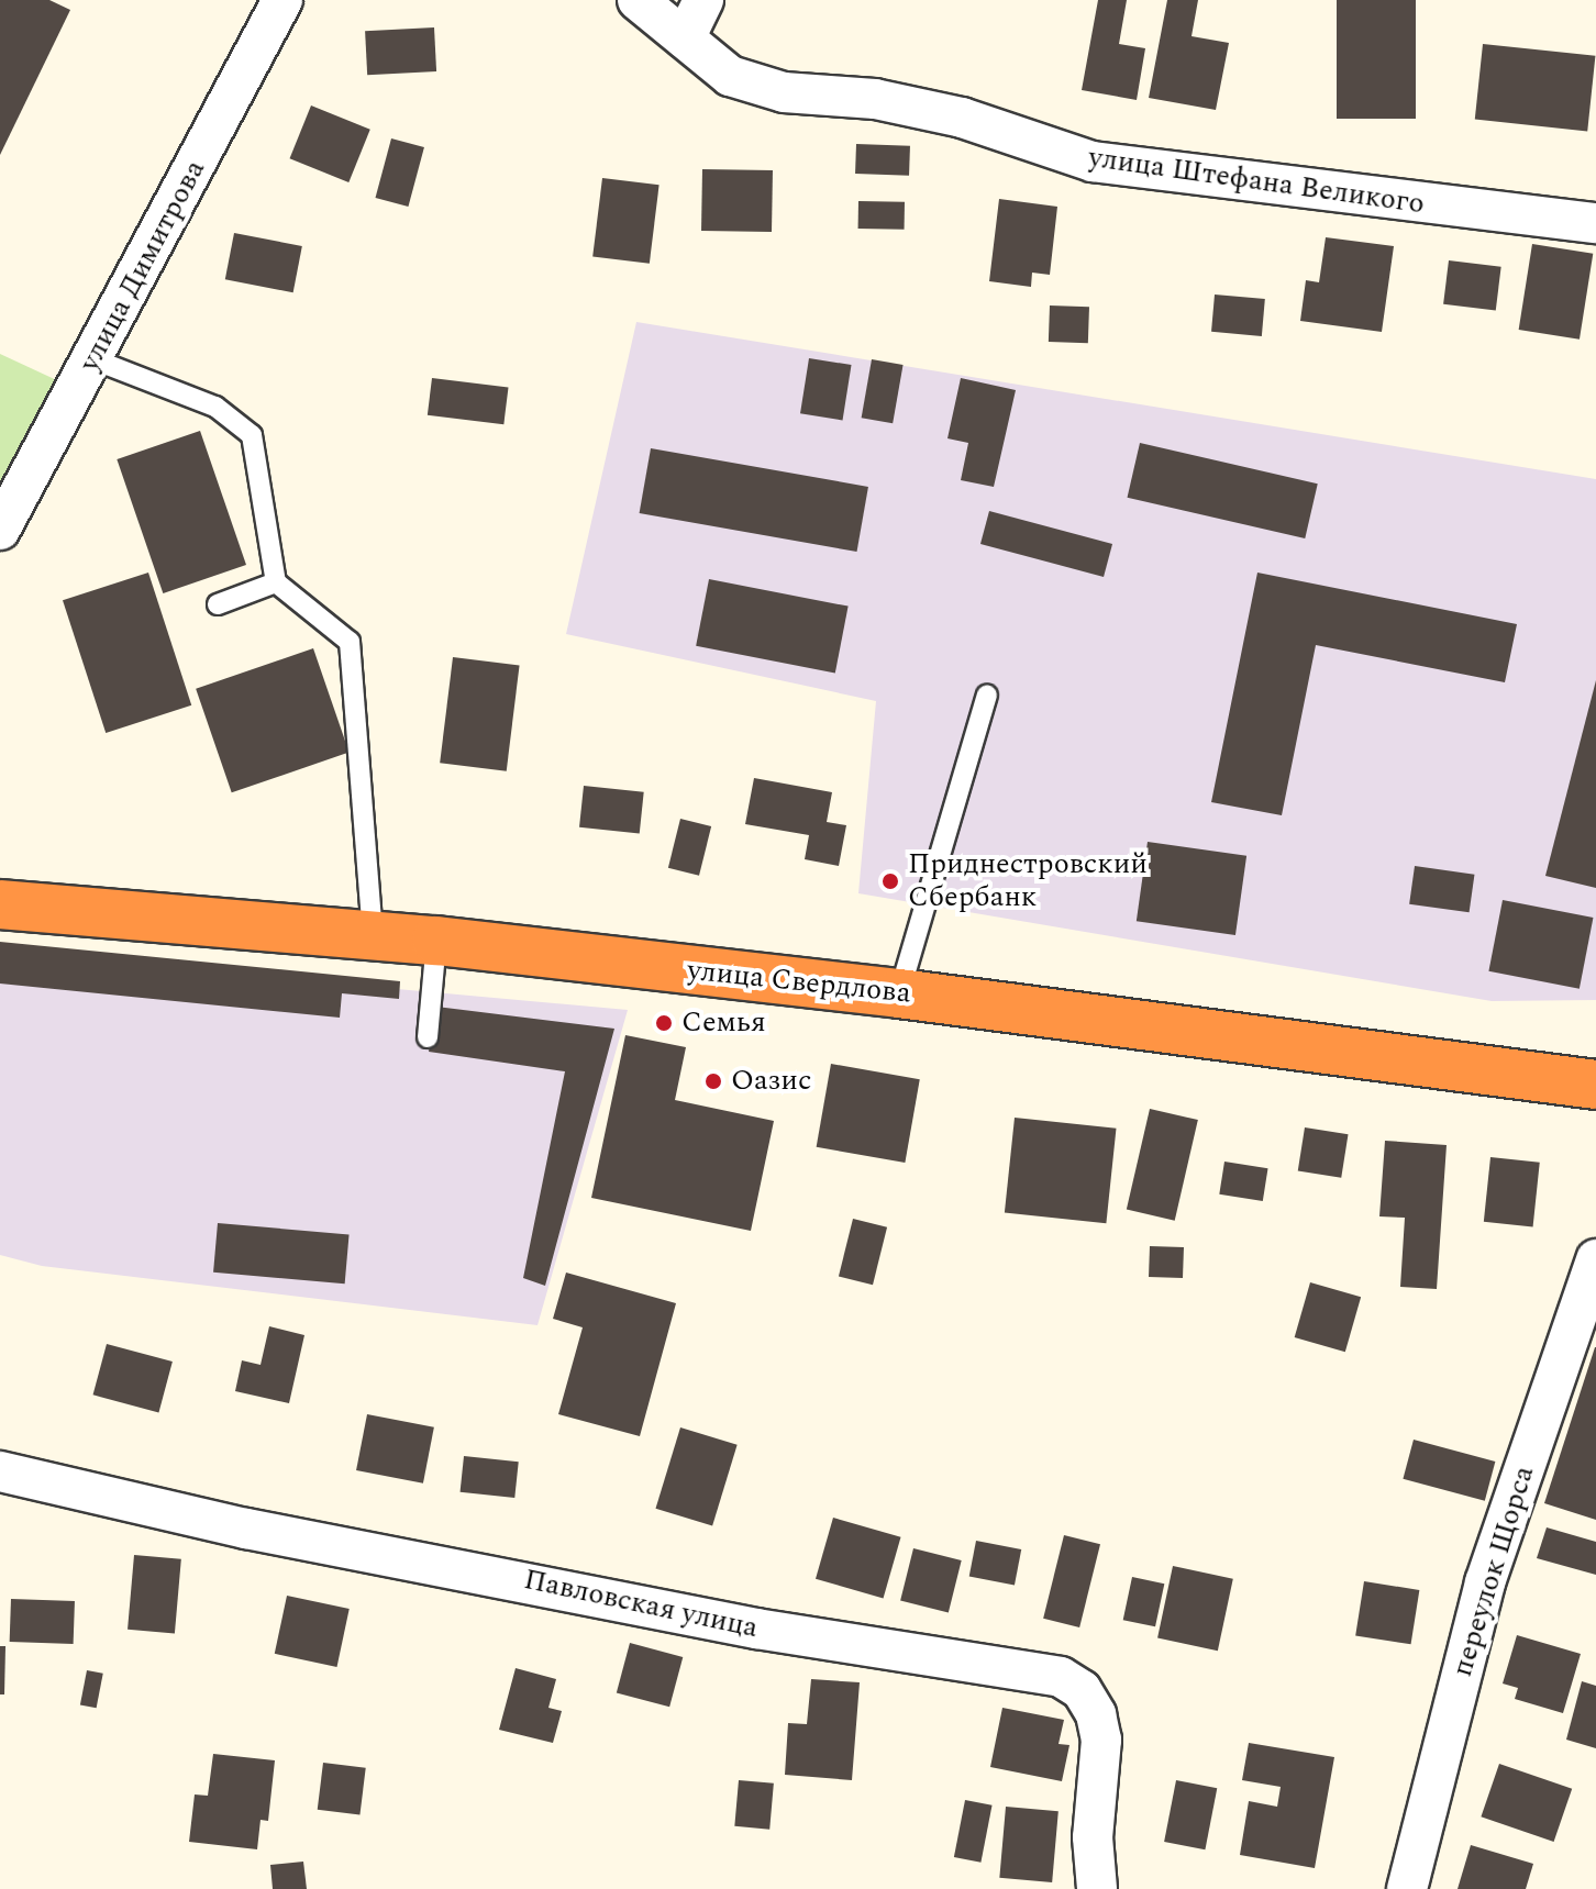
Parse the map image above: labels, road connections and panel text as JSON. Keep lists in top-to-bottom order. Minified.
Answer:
{"streets":{"highway":["улица Свердлова"],"street":["улица Штефана Великого","улица Димитрова","переулок Щорса","Павловская улица"]},"places":["Приднестровский Сбербанк","Семья","Оазис"]}
